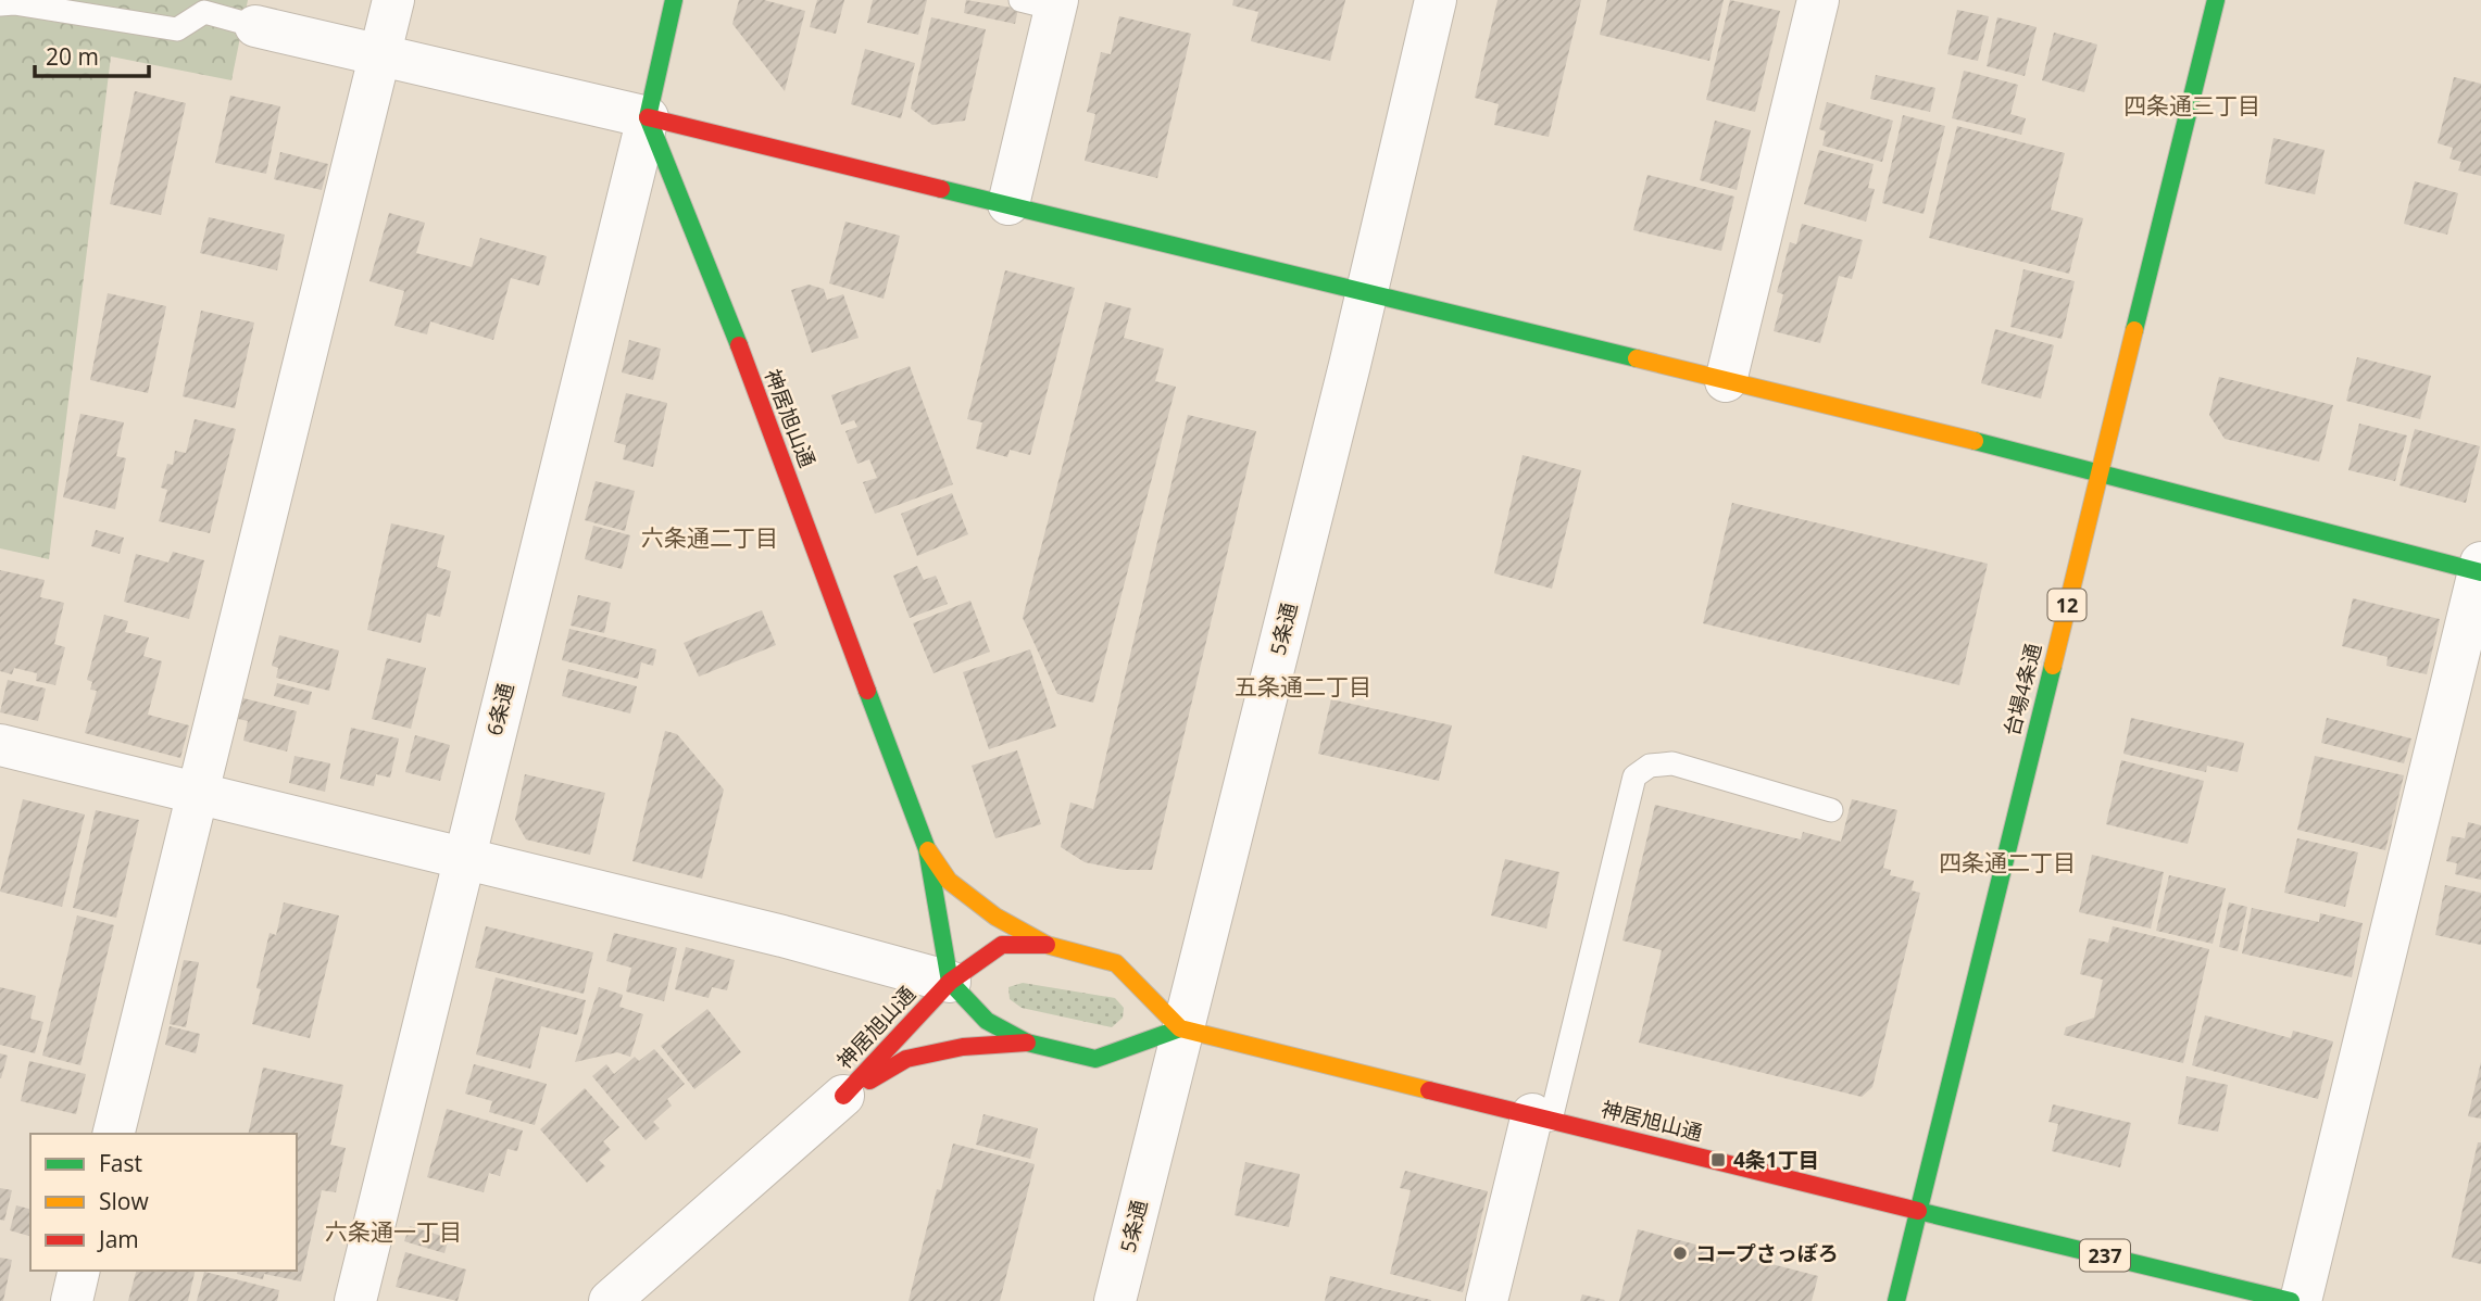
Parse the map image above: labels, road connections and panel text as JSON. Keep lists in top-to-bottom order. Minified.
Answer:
{"streets":{"main road":["神居旭山通","12","台場4条通","237"],"street":["5条通","6条通"]},"crossings":[["神居旭山通","5条通"],["神居旭山通","台場4条通"],["神居旭山通","6条通"]],"districts":["四条通三丁目","六条通二丁目","五条通二丁目","四条通二丁目","六条通一丁目"],"places":{"transit":["4条1丁目"],"other":["コープさっぽろ"]},"legend":["Fast","Slow","Jam"],"scale_bar":"20 m"}
